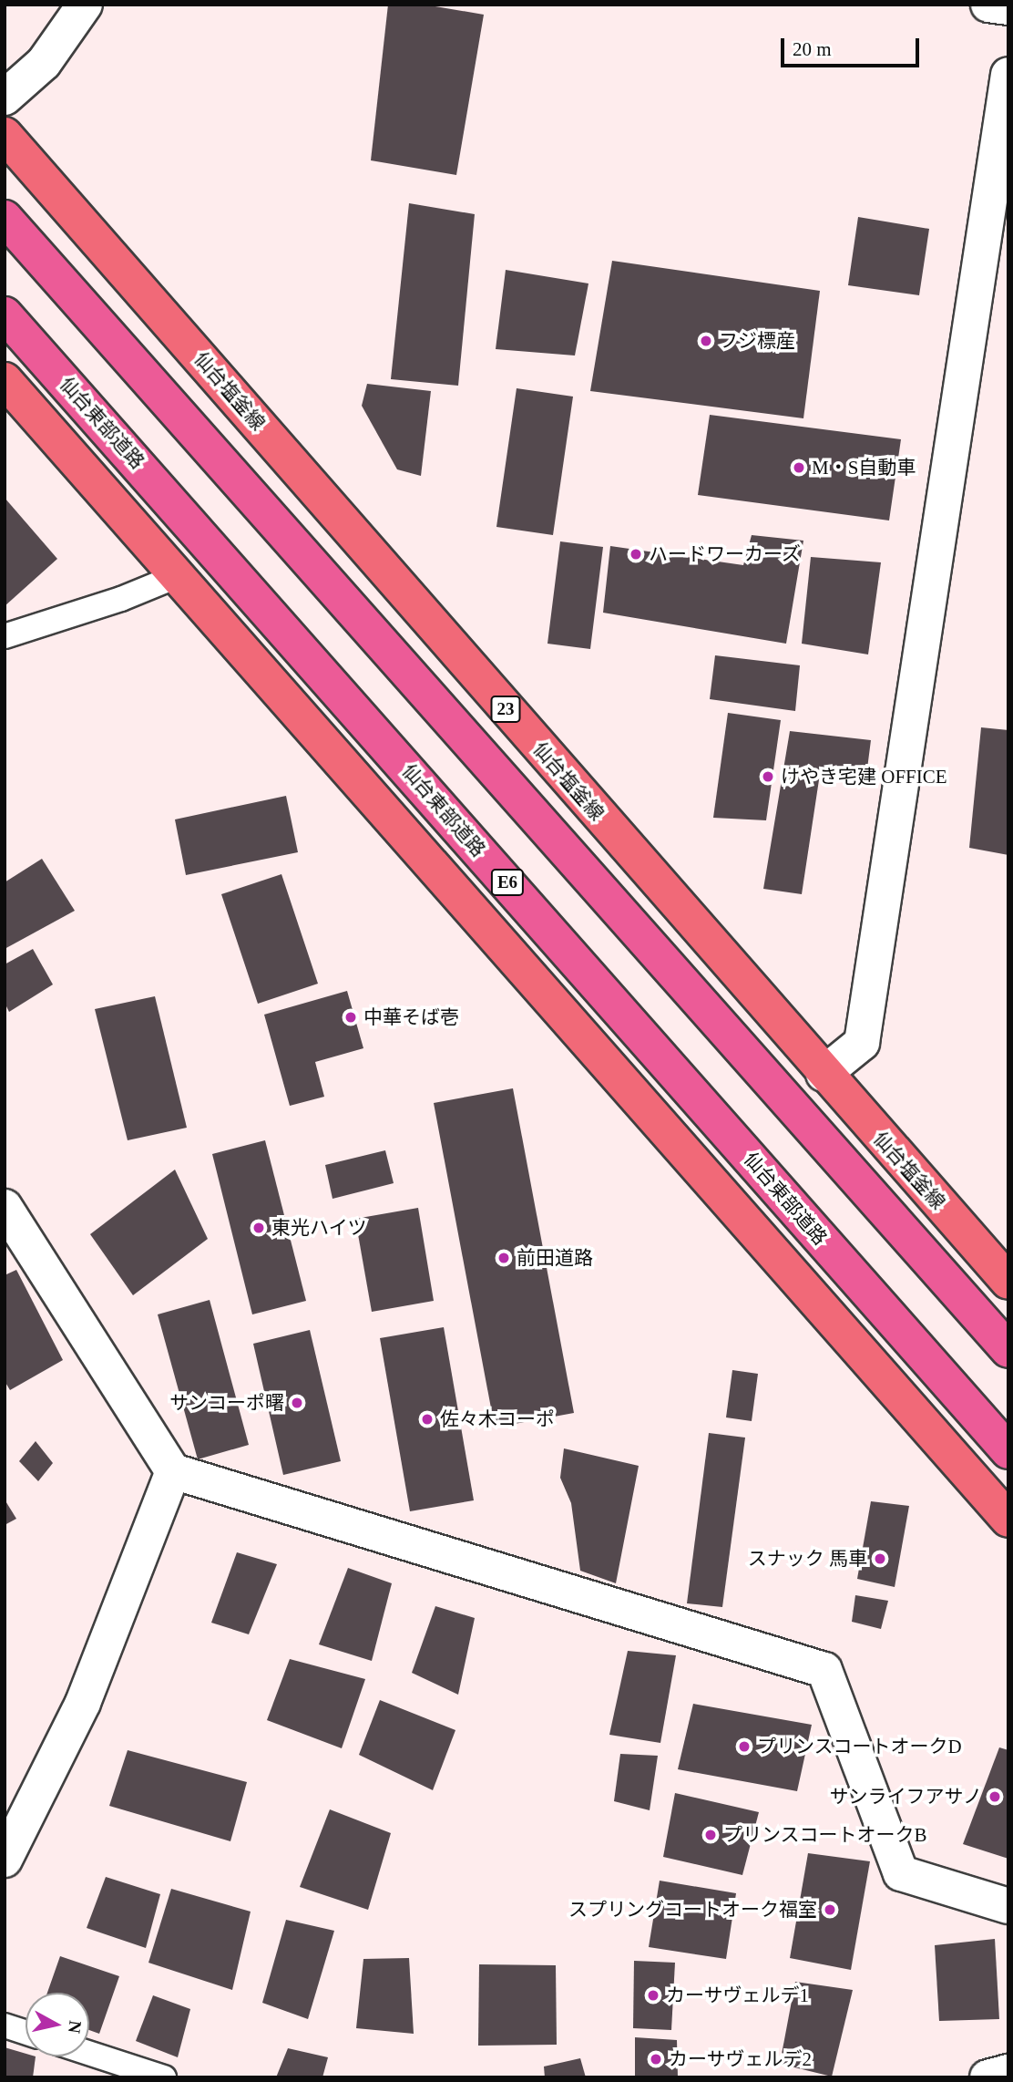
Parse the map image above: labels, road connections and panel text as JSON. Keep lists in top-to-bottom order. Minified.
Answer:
{"streets":{"highway":["仙台東部道路","E6"],"main road":["仙台塩釜線","23"]},"places":["フジ標産","M・S自動車","ハードワーカーズ","けやき宅建 OFFICE","中華そば壱","東光ハイツ","前田道路","サンコーポ曙","佐々木コーポ","スナック 馬車","プリンスコートオークD","サンライフアサノ","プリンスコートオークB","スプリングコートオーク福室","カーサヴェルデ1","カーサヴェルデ2"],"scale_bar":"20 m","north":"right"}
